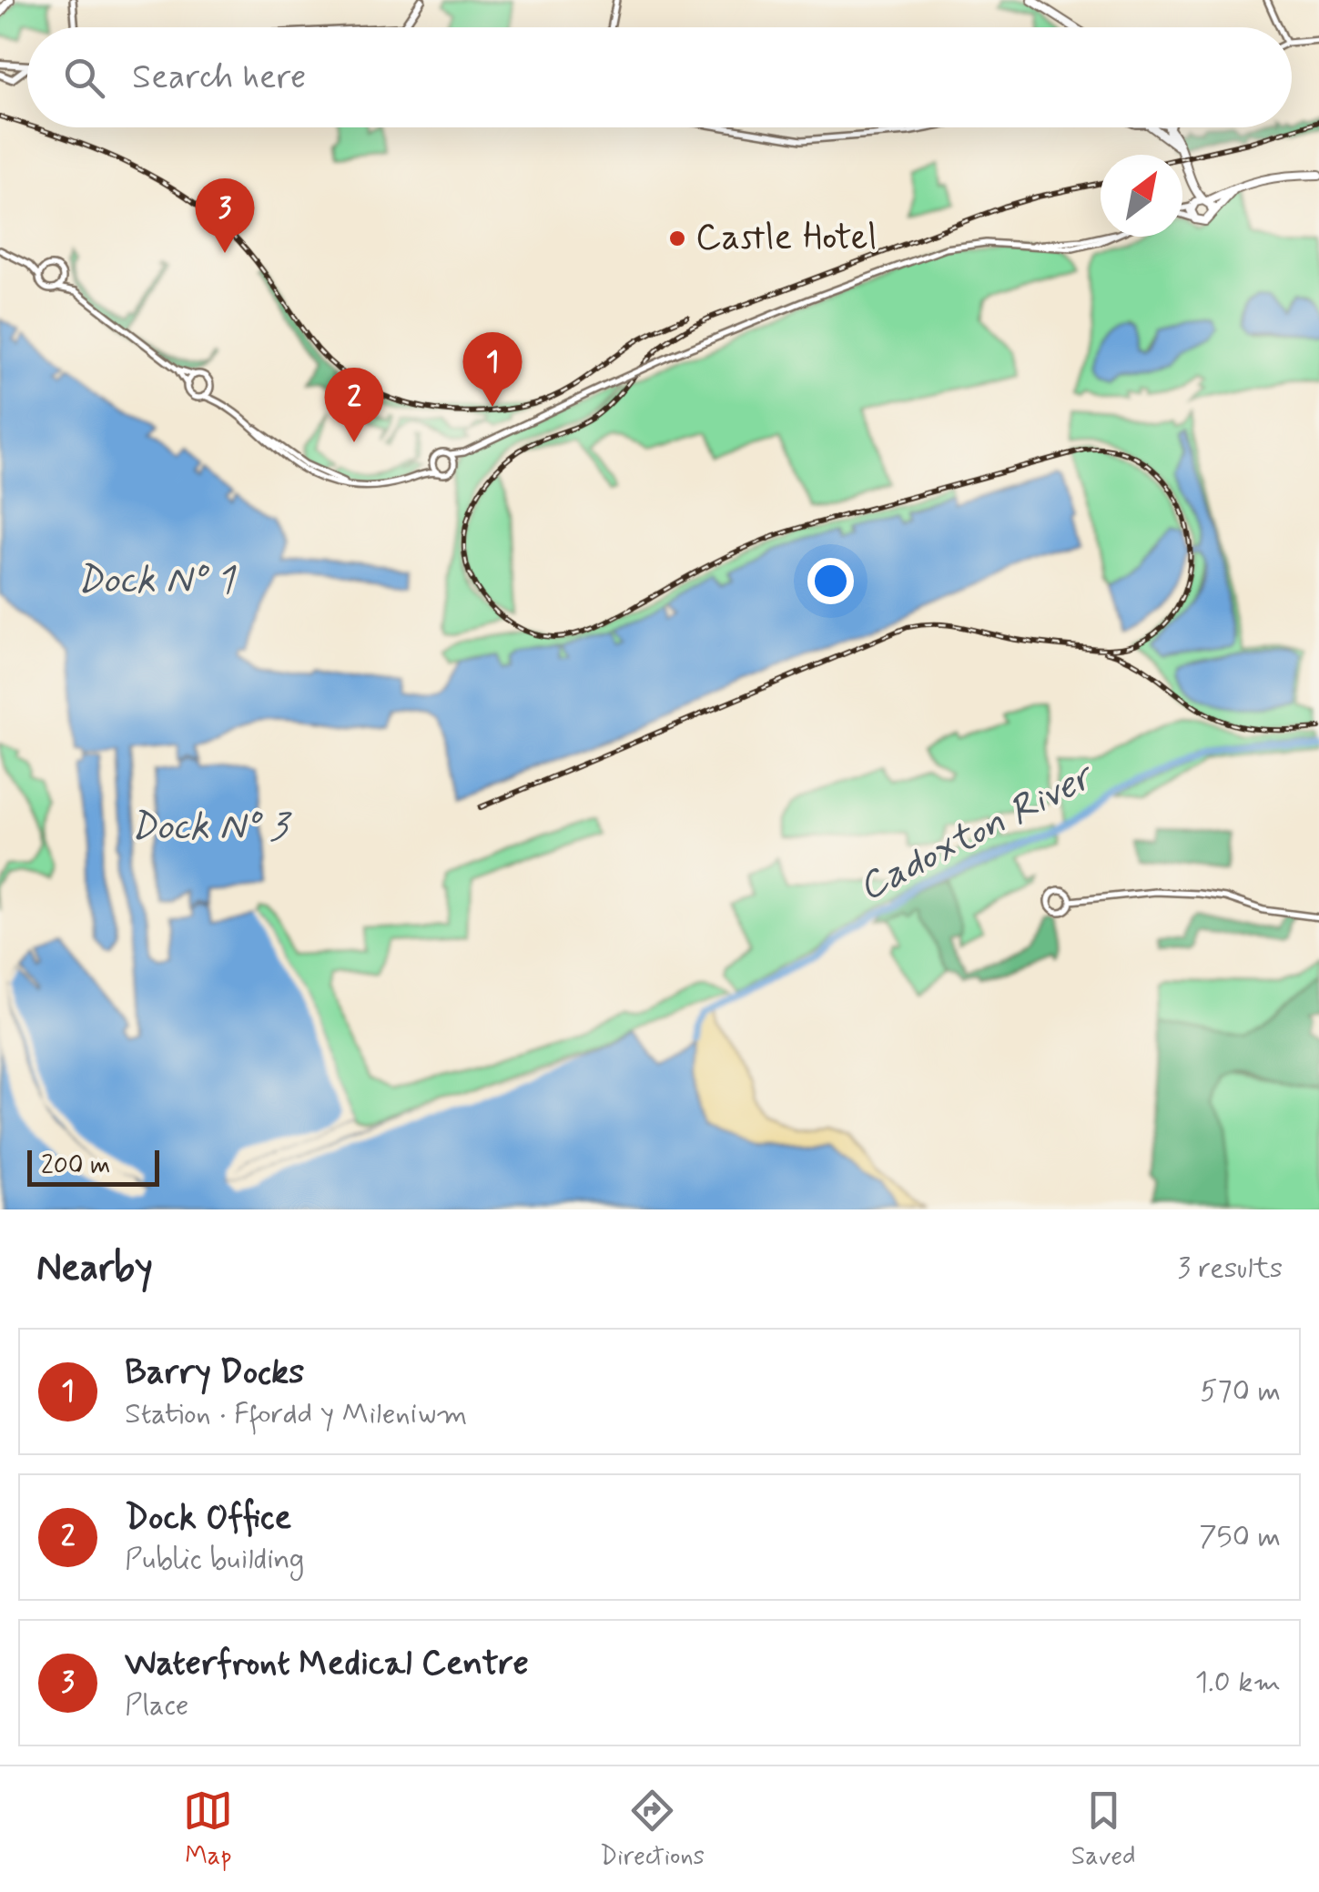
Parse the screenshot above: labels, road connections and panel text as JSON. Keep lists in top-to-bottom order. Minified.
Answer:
{"water":["Dock Nº 1","Dock Nº 3","Cadoxton River"],"places":["Castle Hotel"],"scale_bar":"200 m","north":"top right","page":{"search":"Search here","pins":["3","1","2"],"scale":"200 m","heading":["Nearby","3 results"],"list":[{"mark":"1","name":"Barry Docks","note":"Station · Ffordd y Mileniwm","value":"570 m"},{"mark":"2","name":"Dock Office","note":"Public building","value":"750 m"},{"mark":"3","name":"Waterfront Medical Centre","note":"Place","value":"1.0 km"}],"nav":["Map","Directions","Saved"]}}
